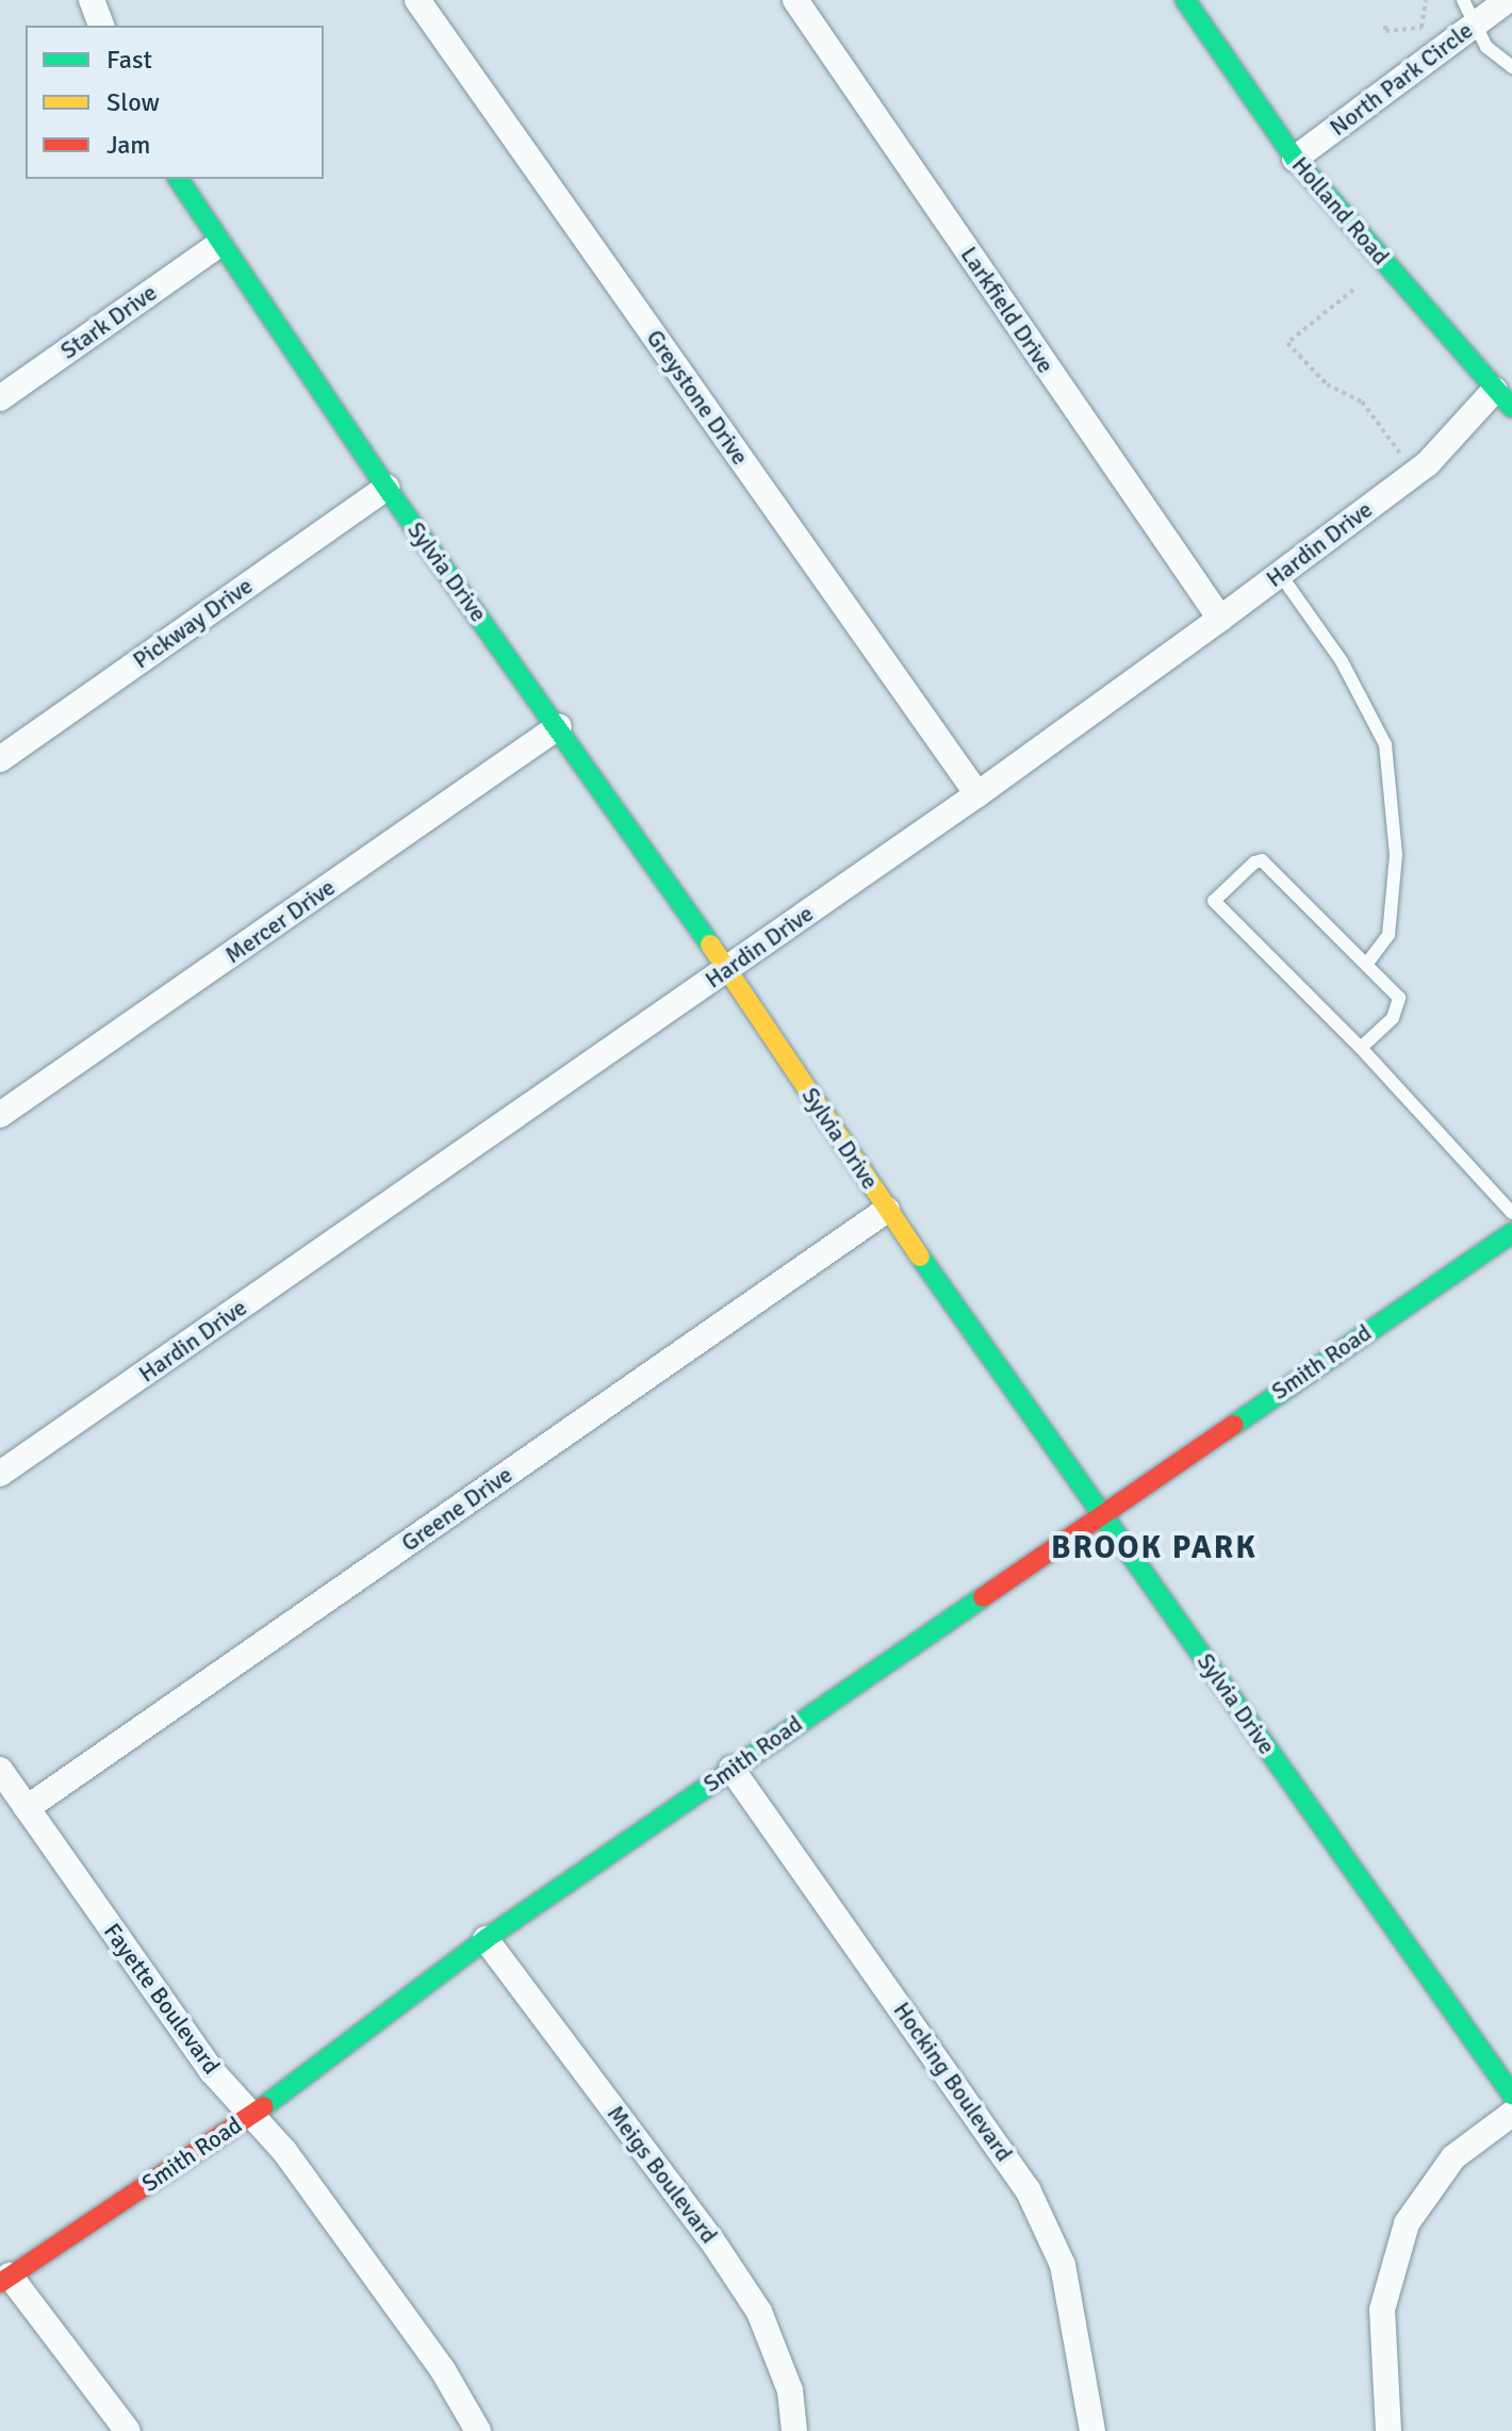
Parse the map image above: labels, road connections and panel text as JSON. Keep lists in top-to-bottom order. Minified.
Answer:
{"streets":{"street":["North Park Circle","Holland Road","Larkfield Drive","Stark Drive","Greystone Drive","Hardin Drive","Sylvia Drive","Pickway Drive","Mercer Drive","Smith Road","Greene Drive","Fayette Boulevard","Hocking Boulevard","Meigs Boulevard"]},"crossings":[["North Park Circle","Holland Road"],["Holland Road","Hardin Drive"],["Larkfield Drive","Hardin Drive"],["Stark Drive","Sylvia Drive"],["Greystone Drive","Hardin Drive"],["Hardin Drive","Sylvia Drive"],["Sylvia Drive","Pickway Drive"],["Sylvia Drive","Mercer Drive"],["Sylvia Drive","Smith Road"],["Sylvia Drive","Greene Drive"],["Smith Road","Fayette Boulevard"],["Smith Road","Hocking Boulevard"],["Smith Road","Meigs Boulevard"],["Greene Drive","Fayette Boulevard"]],"districts":["BROOK PARK"],"legend":["Fast","Slow","Jam"]}
